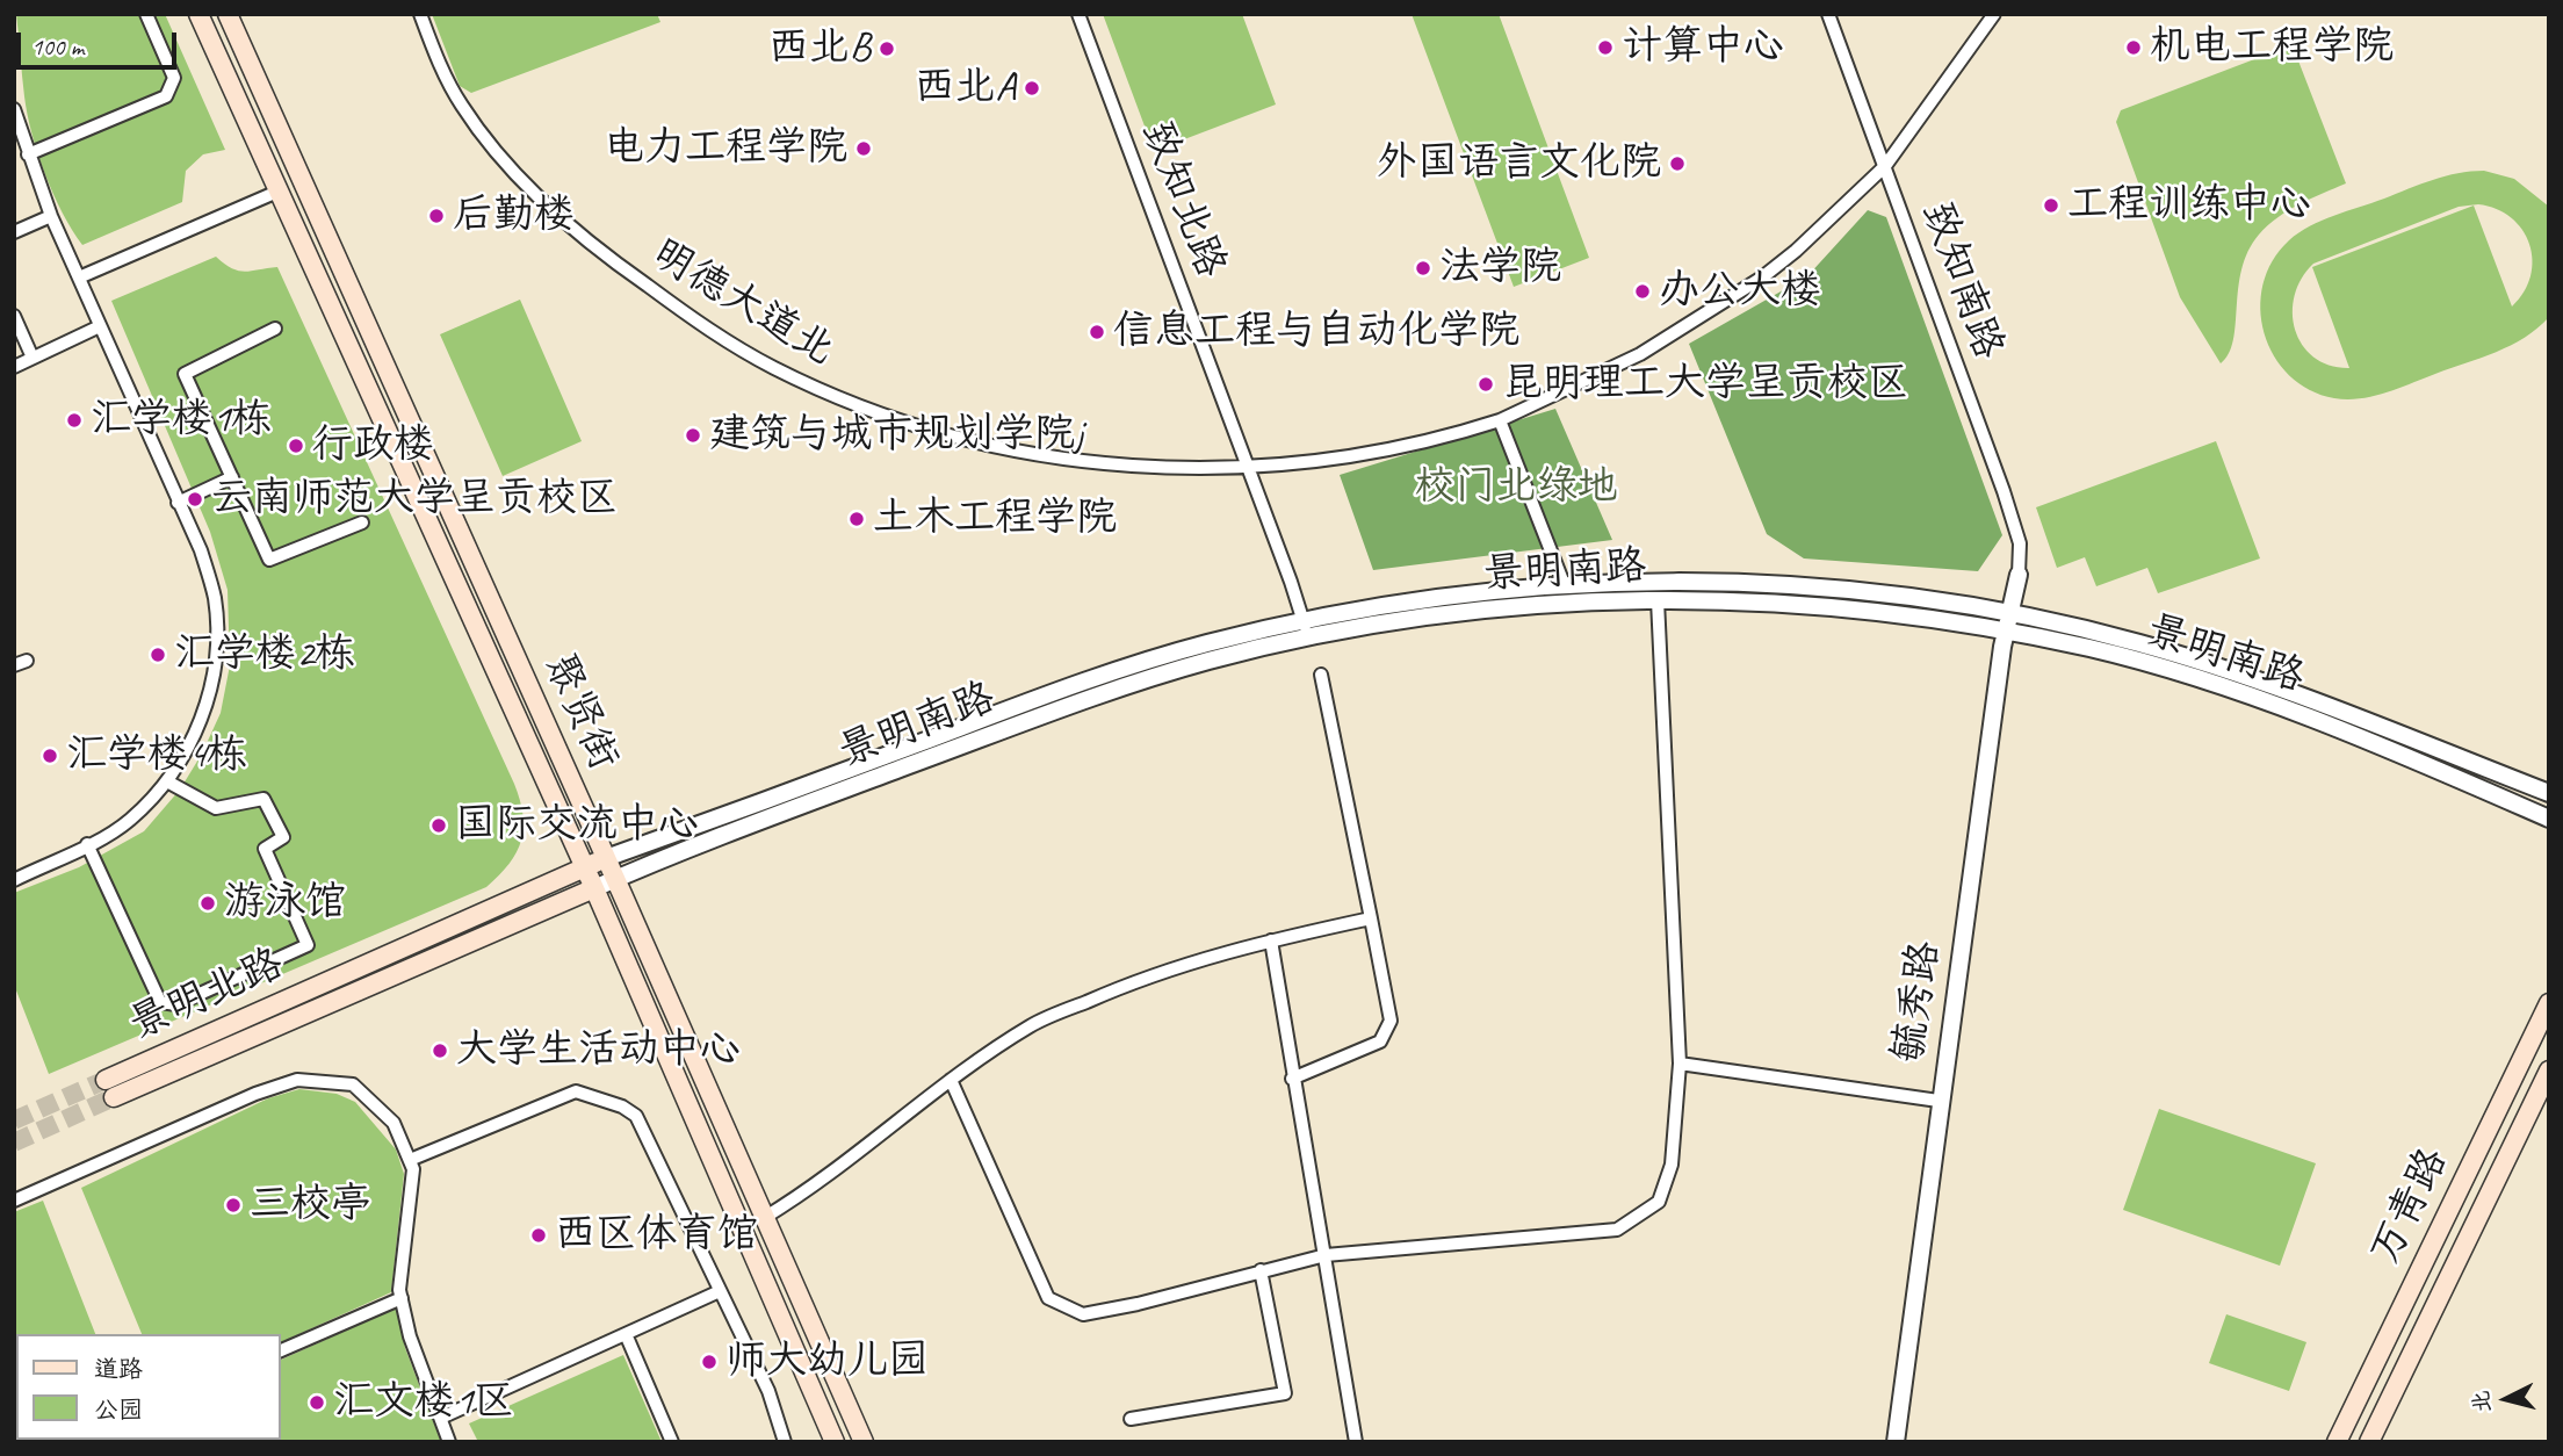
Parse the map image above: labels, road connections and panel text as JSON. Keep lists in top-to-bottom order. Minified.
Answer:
{"streets":{"main road":["聚贤街","景明北路","万青路"],"street":["致知北路","致知南路","明德大道北","景明南路","毓秀路"]},"crossings":[["致知北路","明德大道北"],["致知北路","景明南路"],["致知南路","明德大道北"],["致知南路","毓秀路"],["景明南路","聚贤街"],["景明南路","景明北路"],["景明南路","毓秀路"],["聚贤街","景明北路"]],"parks":["校门北绿地"],"places":["计算中心","机电工程学院","西北B","西北A","电力工程学院","外国语言文化院","工程训练中心","后勤楼","法学院","办公大楼","信息工程与自动化学院","昆明理工大学呈贡校区","汇学楼1栋","建筑与城市规划学院j","行政楼","云南师范大学呈贡校区","土木工程学院","汇学楼2栋","汇学楼4栋","国际交流中心","游泳馆","大学生活动中心","三校亭","西区体育馆","师大幼儿园","汇文楼1区"],"legend":["道路","公园"],"scale_bar":"100 m","north":"left"}
